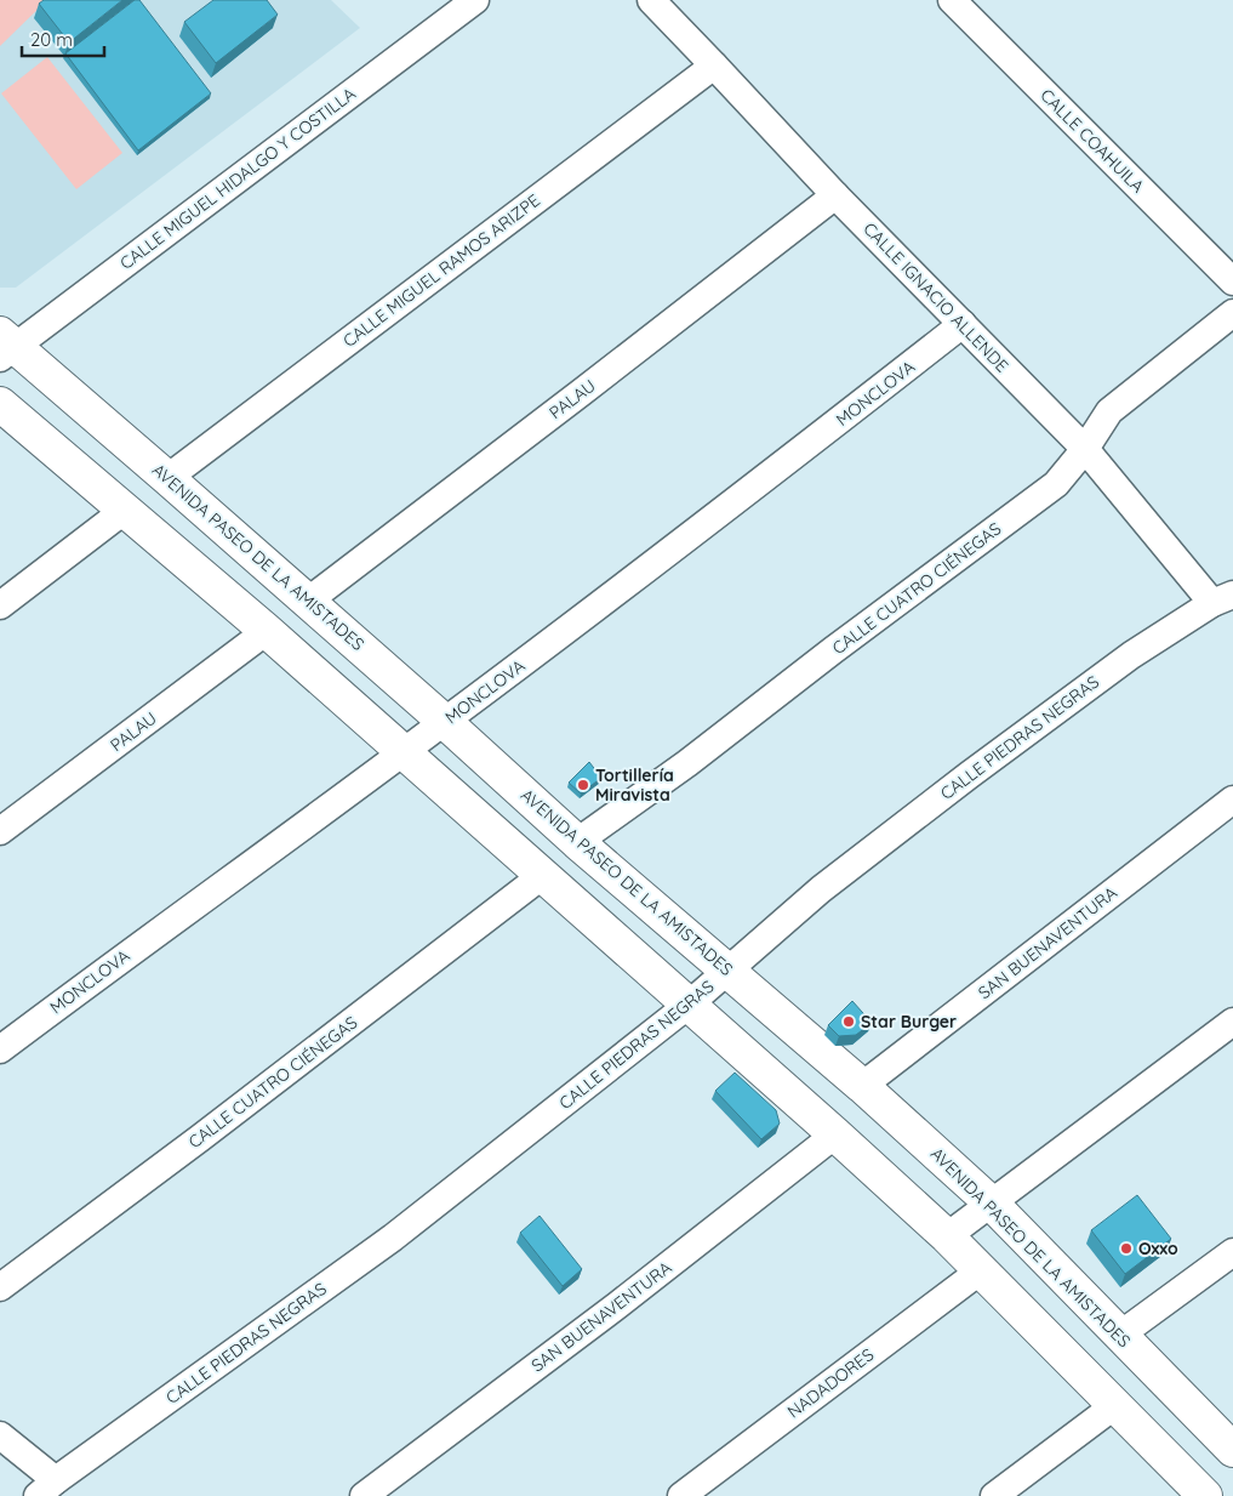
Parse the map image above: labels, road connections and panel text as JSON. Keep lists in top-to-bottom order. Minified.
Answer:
{"streets":{"street":["CALLE COAHUILA","CALLE MIGUEL HIDALGO Y COSTILLA","CALLE MIGUEL RAMOS ARIZPE","CALLE IGNACIO ALLENDE","MONCLOVA","PALAU","AVENIDA PASEO DE LA AMISTADES","CALLE CUATRO CIÉNEGAS","CALLE PIEDRAS NEGRAS","SAN BUENAVENTURA","NADADORES"]},"crossings":[["CALLE MIGUEL HIDALGO Y COSTILLA","AVENIDA PASEO DE LA AMISTADES"],["CALLE MIGUEL RAMOS ARIZPE","CALLE IGNACIO ALLENDE"],["CALLE MIGUEL RAMOS ARIZPE","AVENIDA PASEO DE LA AMISTADES"],["CALLE IGNACIO ALLENDE","MONCLOVA"],["CALLE IGNACIO ALLENDE","PALAU"],["CALLE IGNACIO ALLENDE","CALLE CUATRO CIÉNEGAS"],["CALLE IGNACIO ALLENDE","CALLE PIEDRAS NEGRAS"],["MONCLOVA","AVENIDA PASEO DE LA AMISTADES"],["PALAU","AVENIDA PASEO DE LA AMISTADES"],["AVENIDA PASEO DE LA AMISTADES","CALLE CUATRO CIÉNEGAS"],["AVENIDA PASEO DE LA AMISTADES","CALLE PIEDRAS NEGRAS"],["AVENIDA PASEO DE LA AMISTADES","SAN BUENAVENTURA"]],"places":["Tortillería Miravista","Star Burger","Oxxo"],"scale_bar":"20 m"}
